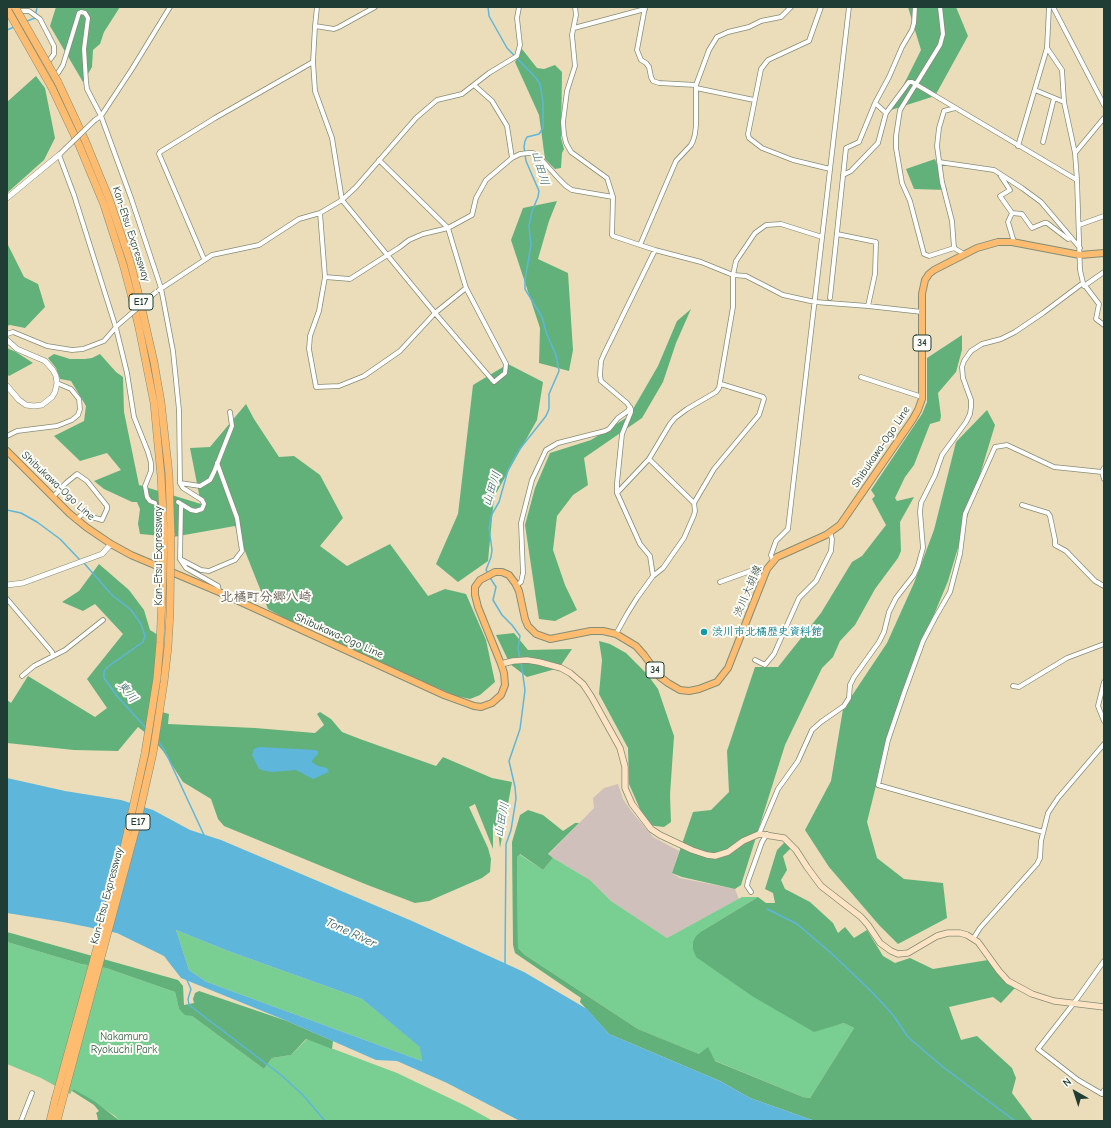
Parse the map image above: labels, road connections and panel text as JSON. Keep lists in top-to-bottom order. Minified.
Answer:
{"streets":{"highway":["Kan-Etsu Expressway","E17"],"main road":["34","Shibukawa-Ogo Line","渋川大胡線"]},"crossings":[["Shibukawa-Ogo Line","渋川大胡線"]],"districts":["北橘町分郷八崎"],"water":["山田川","東川","Tone River"],"parks":["Nakamura Ryokuchi Park"],"places":["渋川市北橘歴史資料館"],"north":"top left"}
